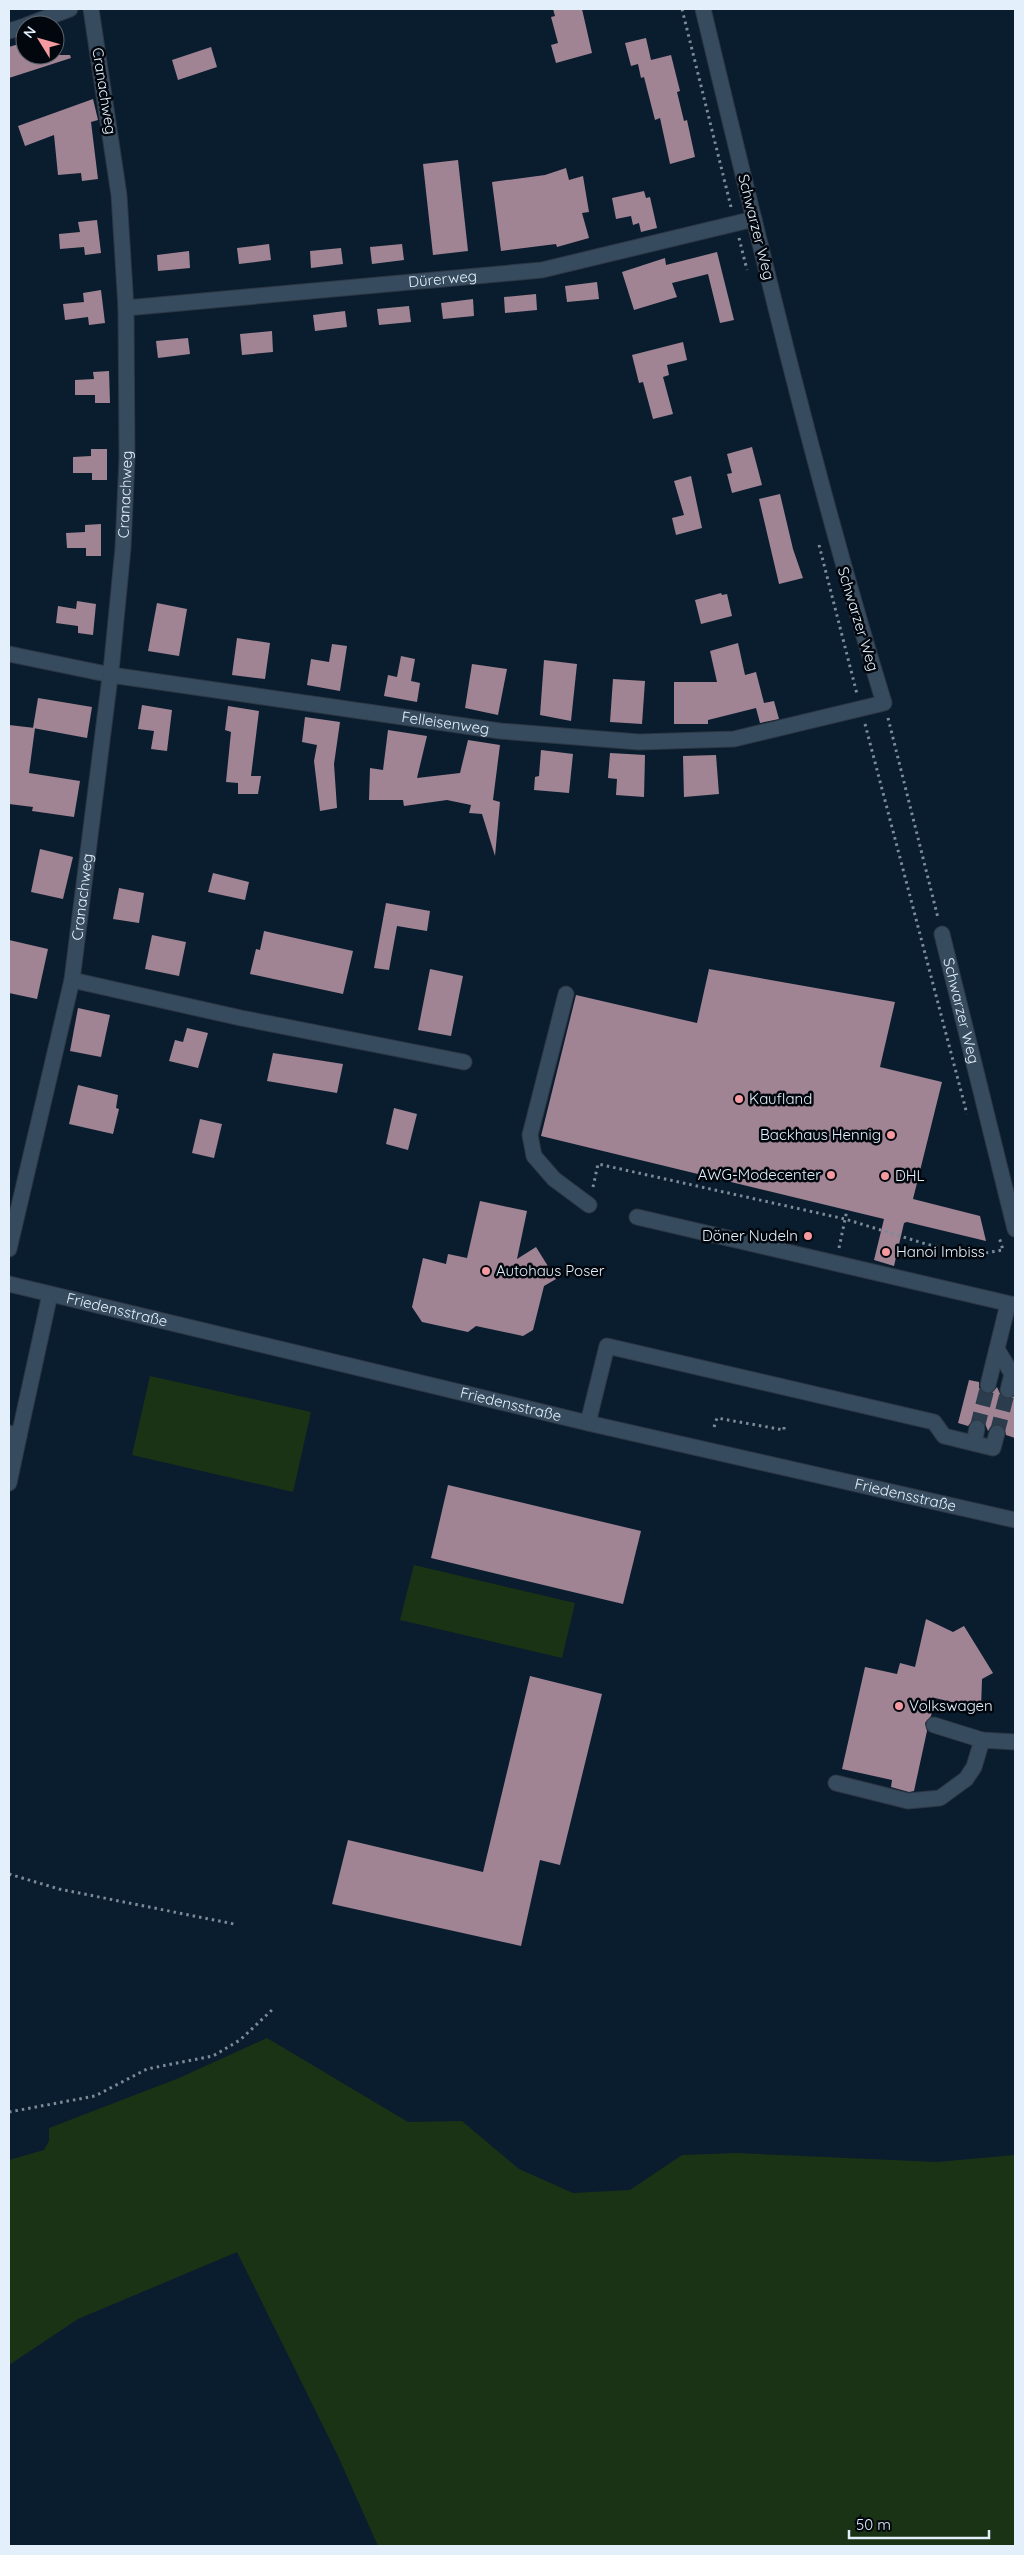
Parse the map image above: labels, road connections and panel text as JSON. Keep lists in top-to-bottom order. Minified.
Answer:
{"streets":{"street":["Cranachweg","Schwarzer Weg","Dürerweg","Felleisenweg","Friedensstraße"]},"crossings":[["Cranachweg","Dürerweg"],["Cranachweg","Felleisenweg"],["Schwarzer Weg","Dürerweg"],["Schwarzer Weg","Felleisenweg"]],"places":["Kaufland","Backhaus Hennig","AWG-Modecenter","DHL","Döner Nudeln","Hanoi Imbiss","Autohaus Poser","Volkswagen"],"scale_bar":"50 m","north":"top left"}
